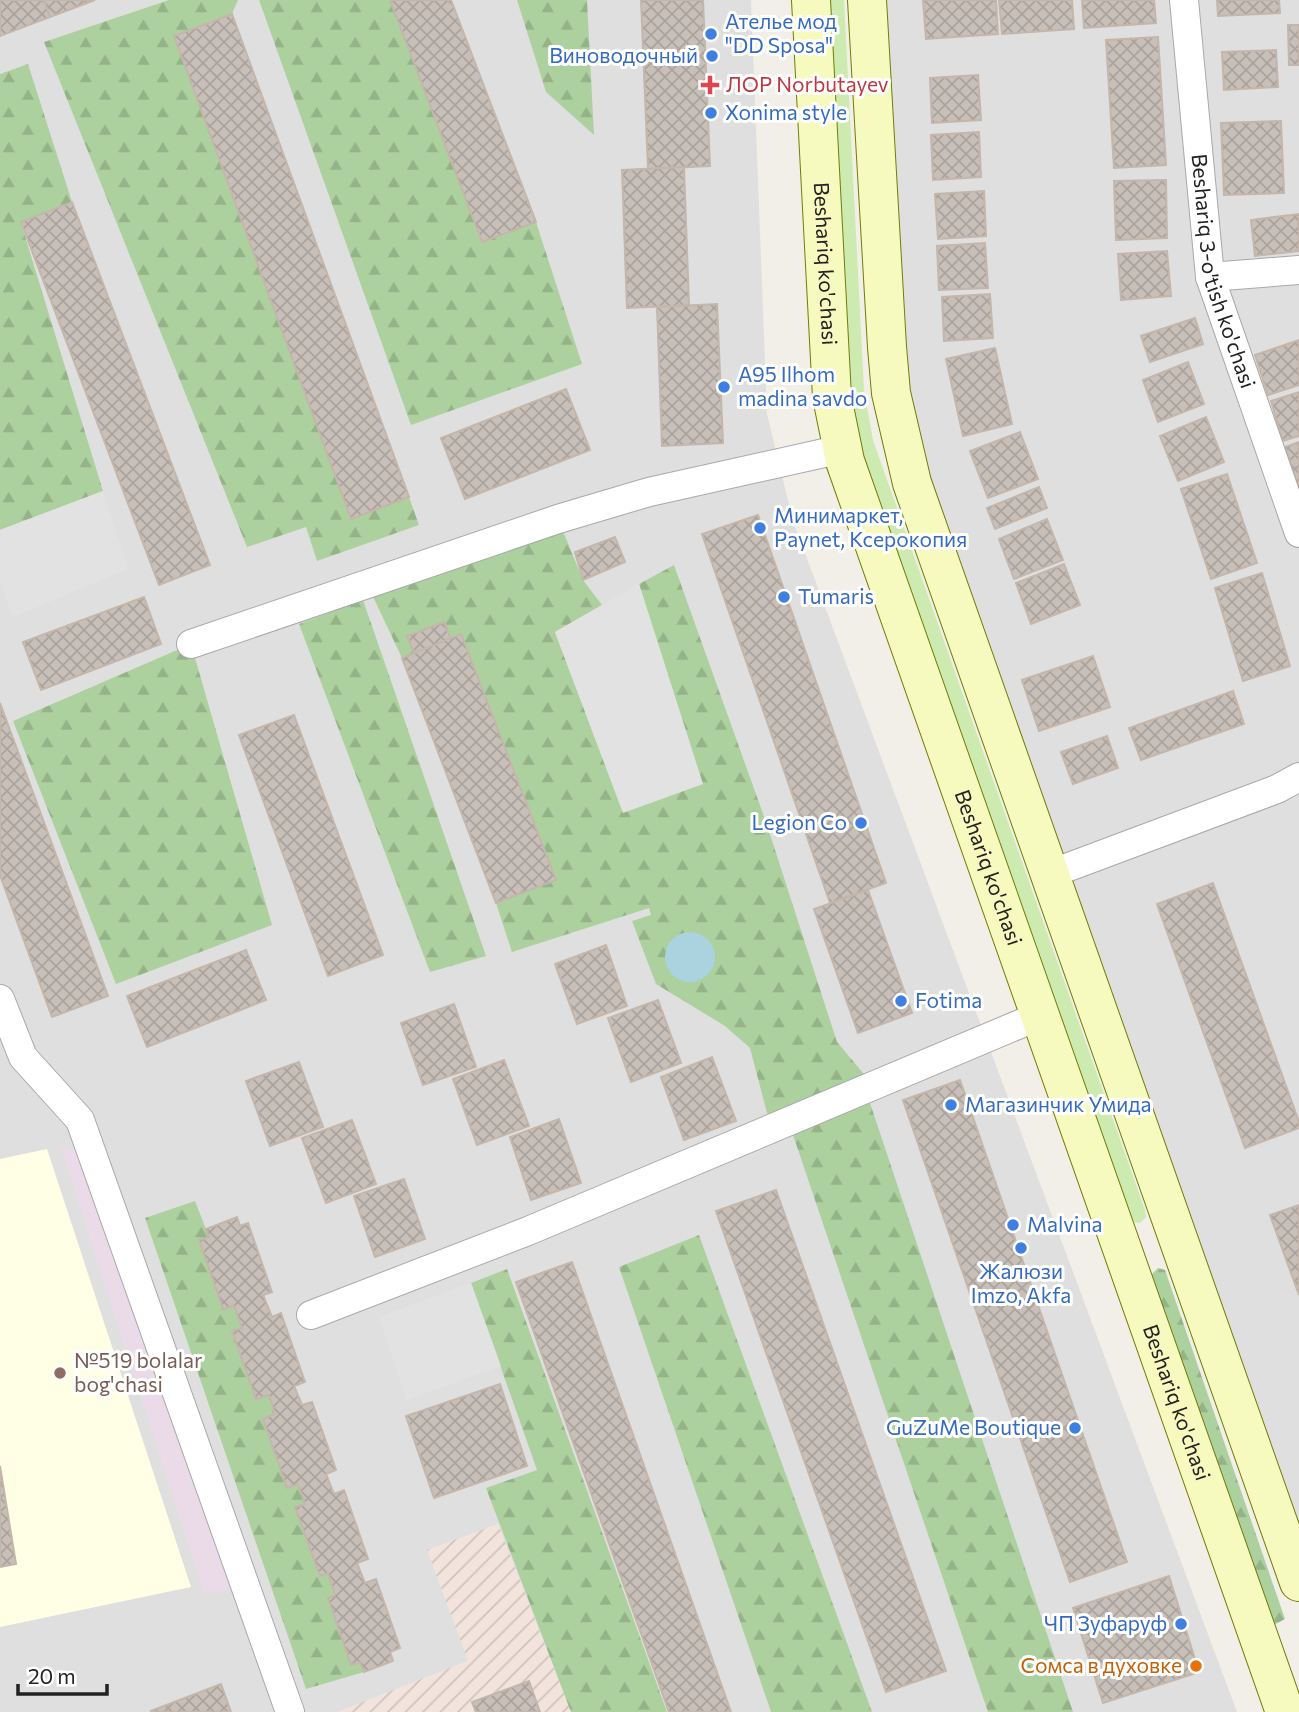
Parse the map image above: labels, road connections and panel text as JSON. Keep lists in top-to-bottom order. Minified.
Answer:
{"streets":{"main road":["Beshariq ko'chasi"],"street":["Beshariq 3-o'tish ko'chasi"]},"places":{"other":["Ателье мод \"DD Sposa\"","Виноводочный","Xonima style","A95 Ilhom madina savdo","Минимаркет, Paynet, Ксерокопия","Tumaris","Legion Co","Fotima","Магазинчик Умида","Malvina","Жалюзи Imzo, Akfa","№519 bolalar bog'chasi","GuZuMe Boutique","ЧП Зуфаруф","Сомса в духовке"],"health":["ЛОР Norbutayev"]},"scale_bar":"20 m"}
